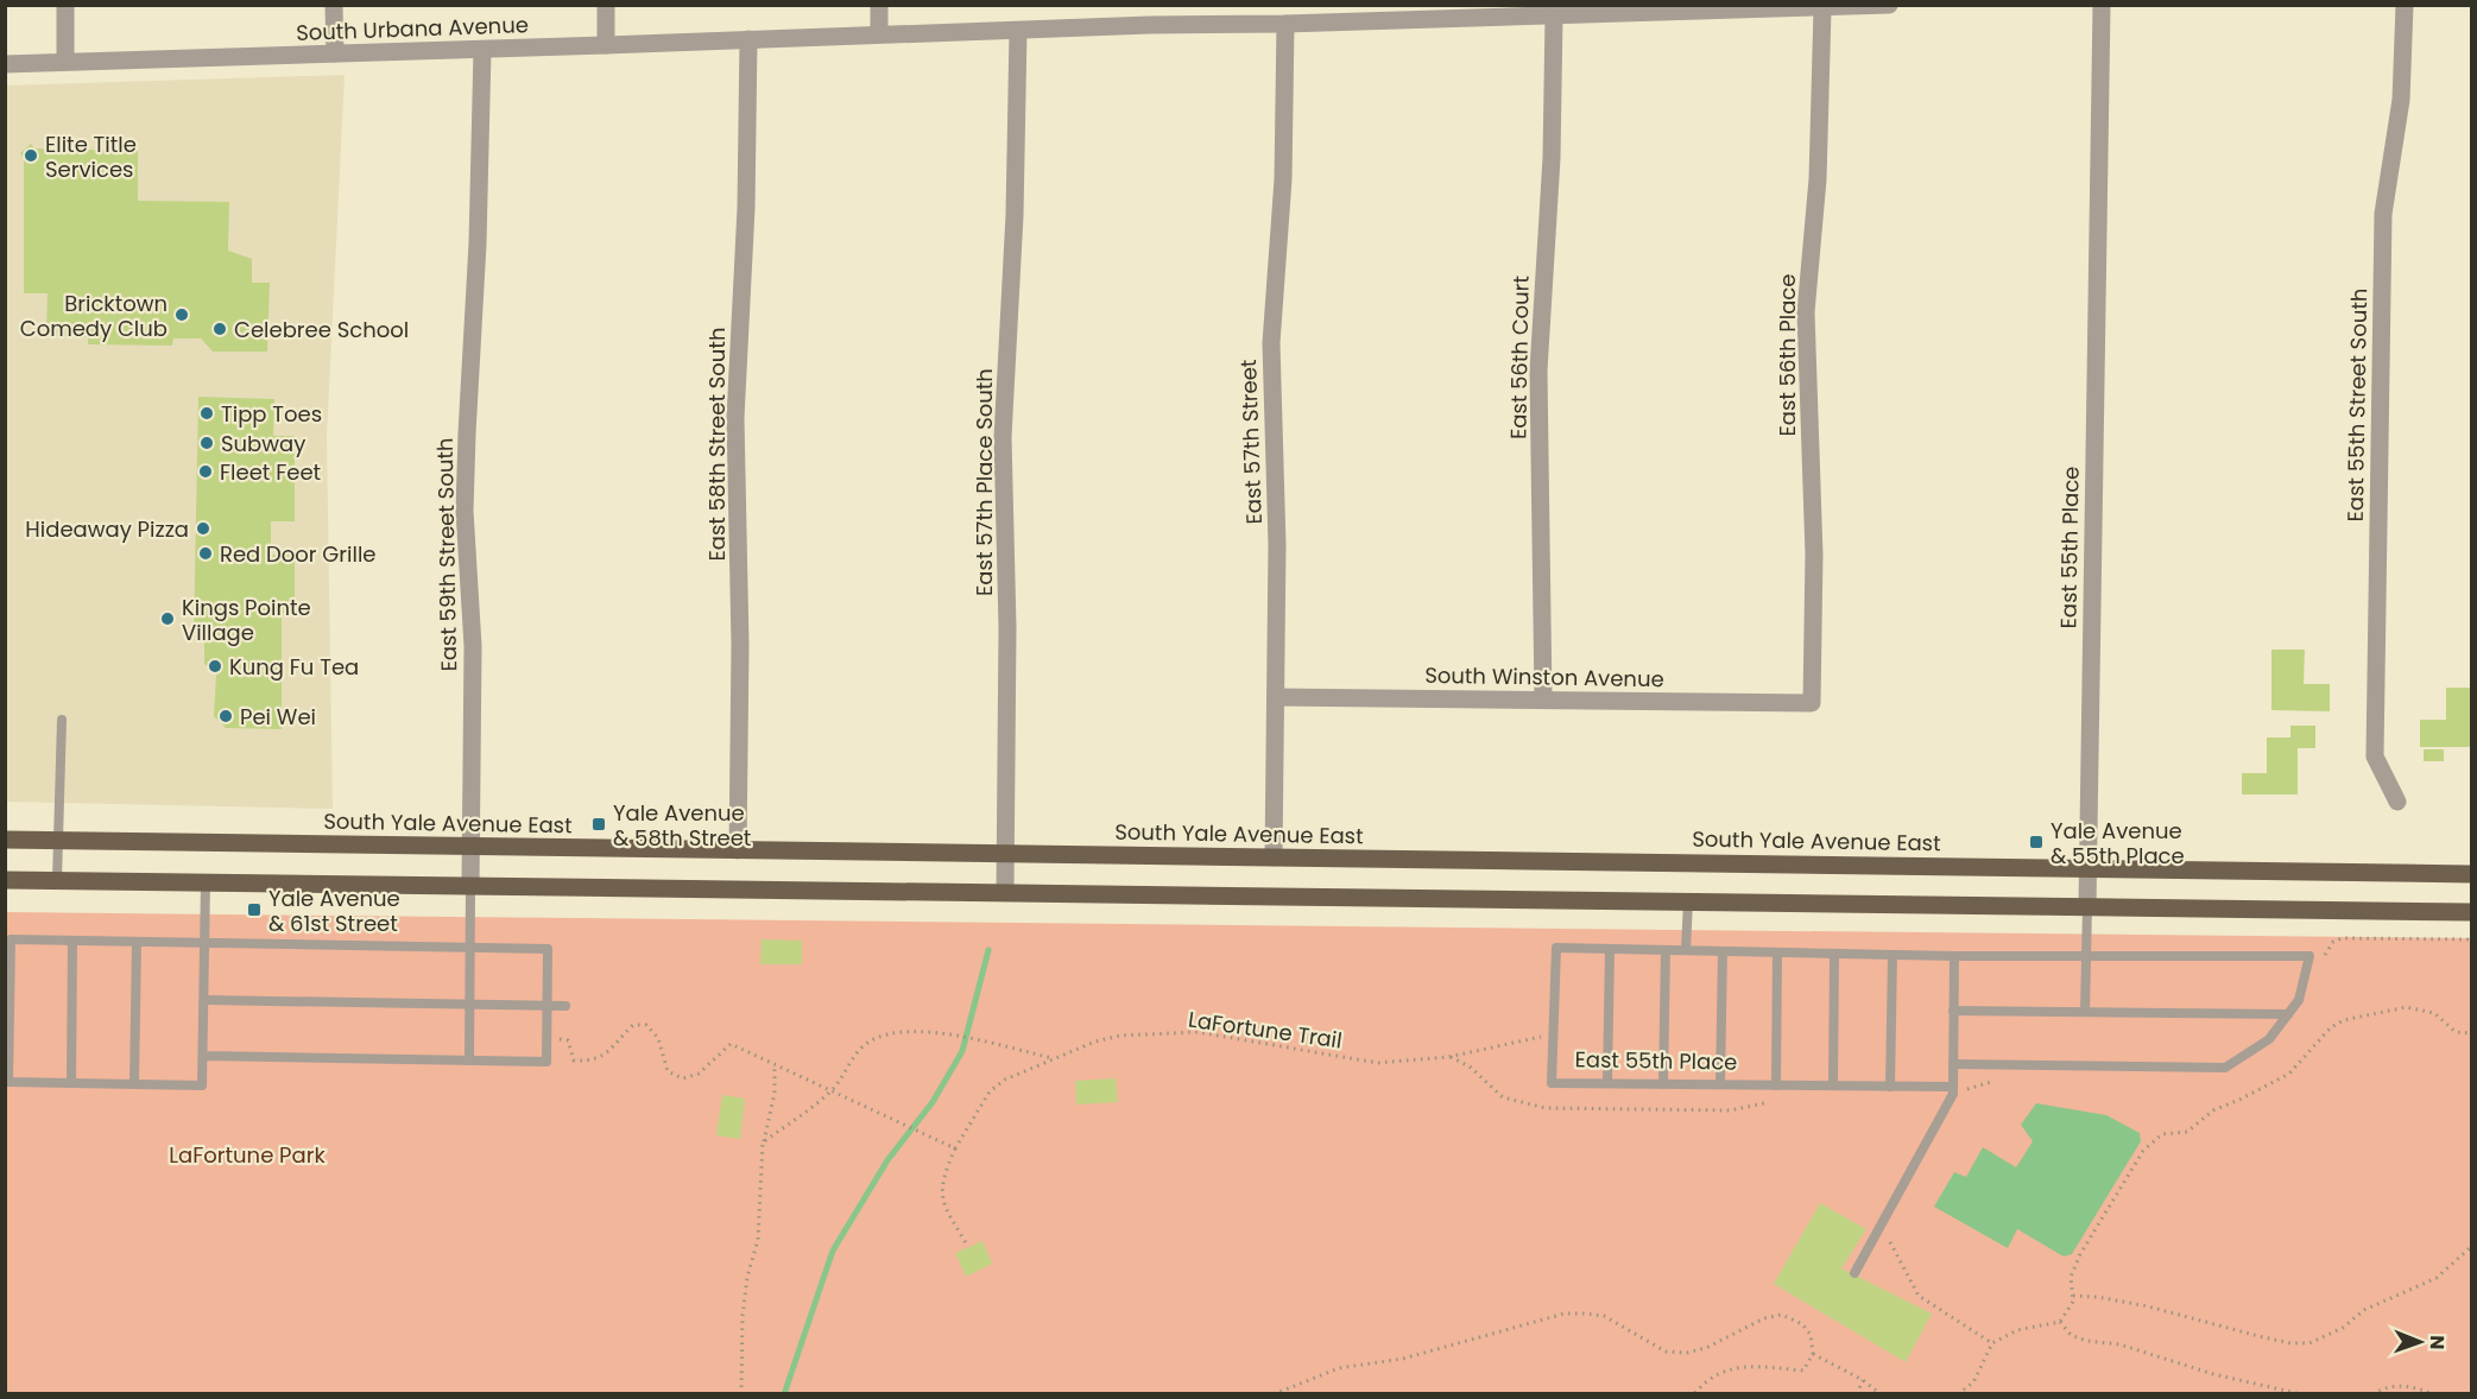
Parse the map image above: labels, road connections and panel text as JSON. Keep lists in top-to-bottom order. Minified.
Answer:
{"streets":{"main road":["South Yale Avenue East"],"street":["South Urbana Avenue","East 56th Place","East 56th Court","East 55th Street South","East 57th Street","East 58th Street South","East 57th Place South","East 55th Place","East 59th Street South","South Winston Avenue"],"path":["LaFortune Trail"]},"crossings":[["South Urbana Avenue","East 56th Place"],["South Urbana Avenue","East 56th Court"],["South Urbana Avenue","East 57th Street"],["South Urbana Avenue","East 58th Street South"],["South Urbana Avenue","East 57th Place South"],["South Urbana Avenue","East 59th Street South"],["East 56th Place","South Winston Avenue"],["East 56th Court","South Winston Avenue"],["East 57th Street","South Winston Avenue"],["East 57th Street","South Yale Avenue East"],["East 58th Street South","South Yale Avenue East"],["East 57th Place South","South Yale Avenue East"],["East 55th Place","South Yale Avenue East"],["East 59th Street South","South Yale Avenue East"]],"parks":["LaFortune Park"],"places":{"other":["Elite Title Services","Bricktown Comedy Club","Celebree School","Tipp Toes","Subway","Fleet Feet","Hideaway Pizza","Red Door Grille","Kings Pointe Village","Kung Fu Tea","Pei Wei"],"transit":["Yale Avenue & 58th Street","Yale Avenue & 55th Place","Yale Avenue & 61st Street"]},"north":"right"}
